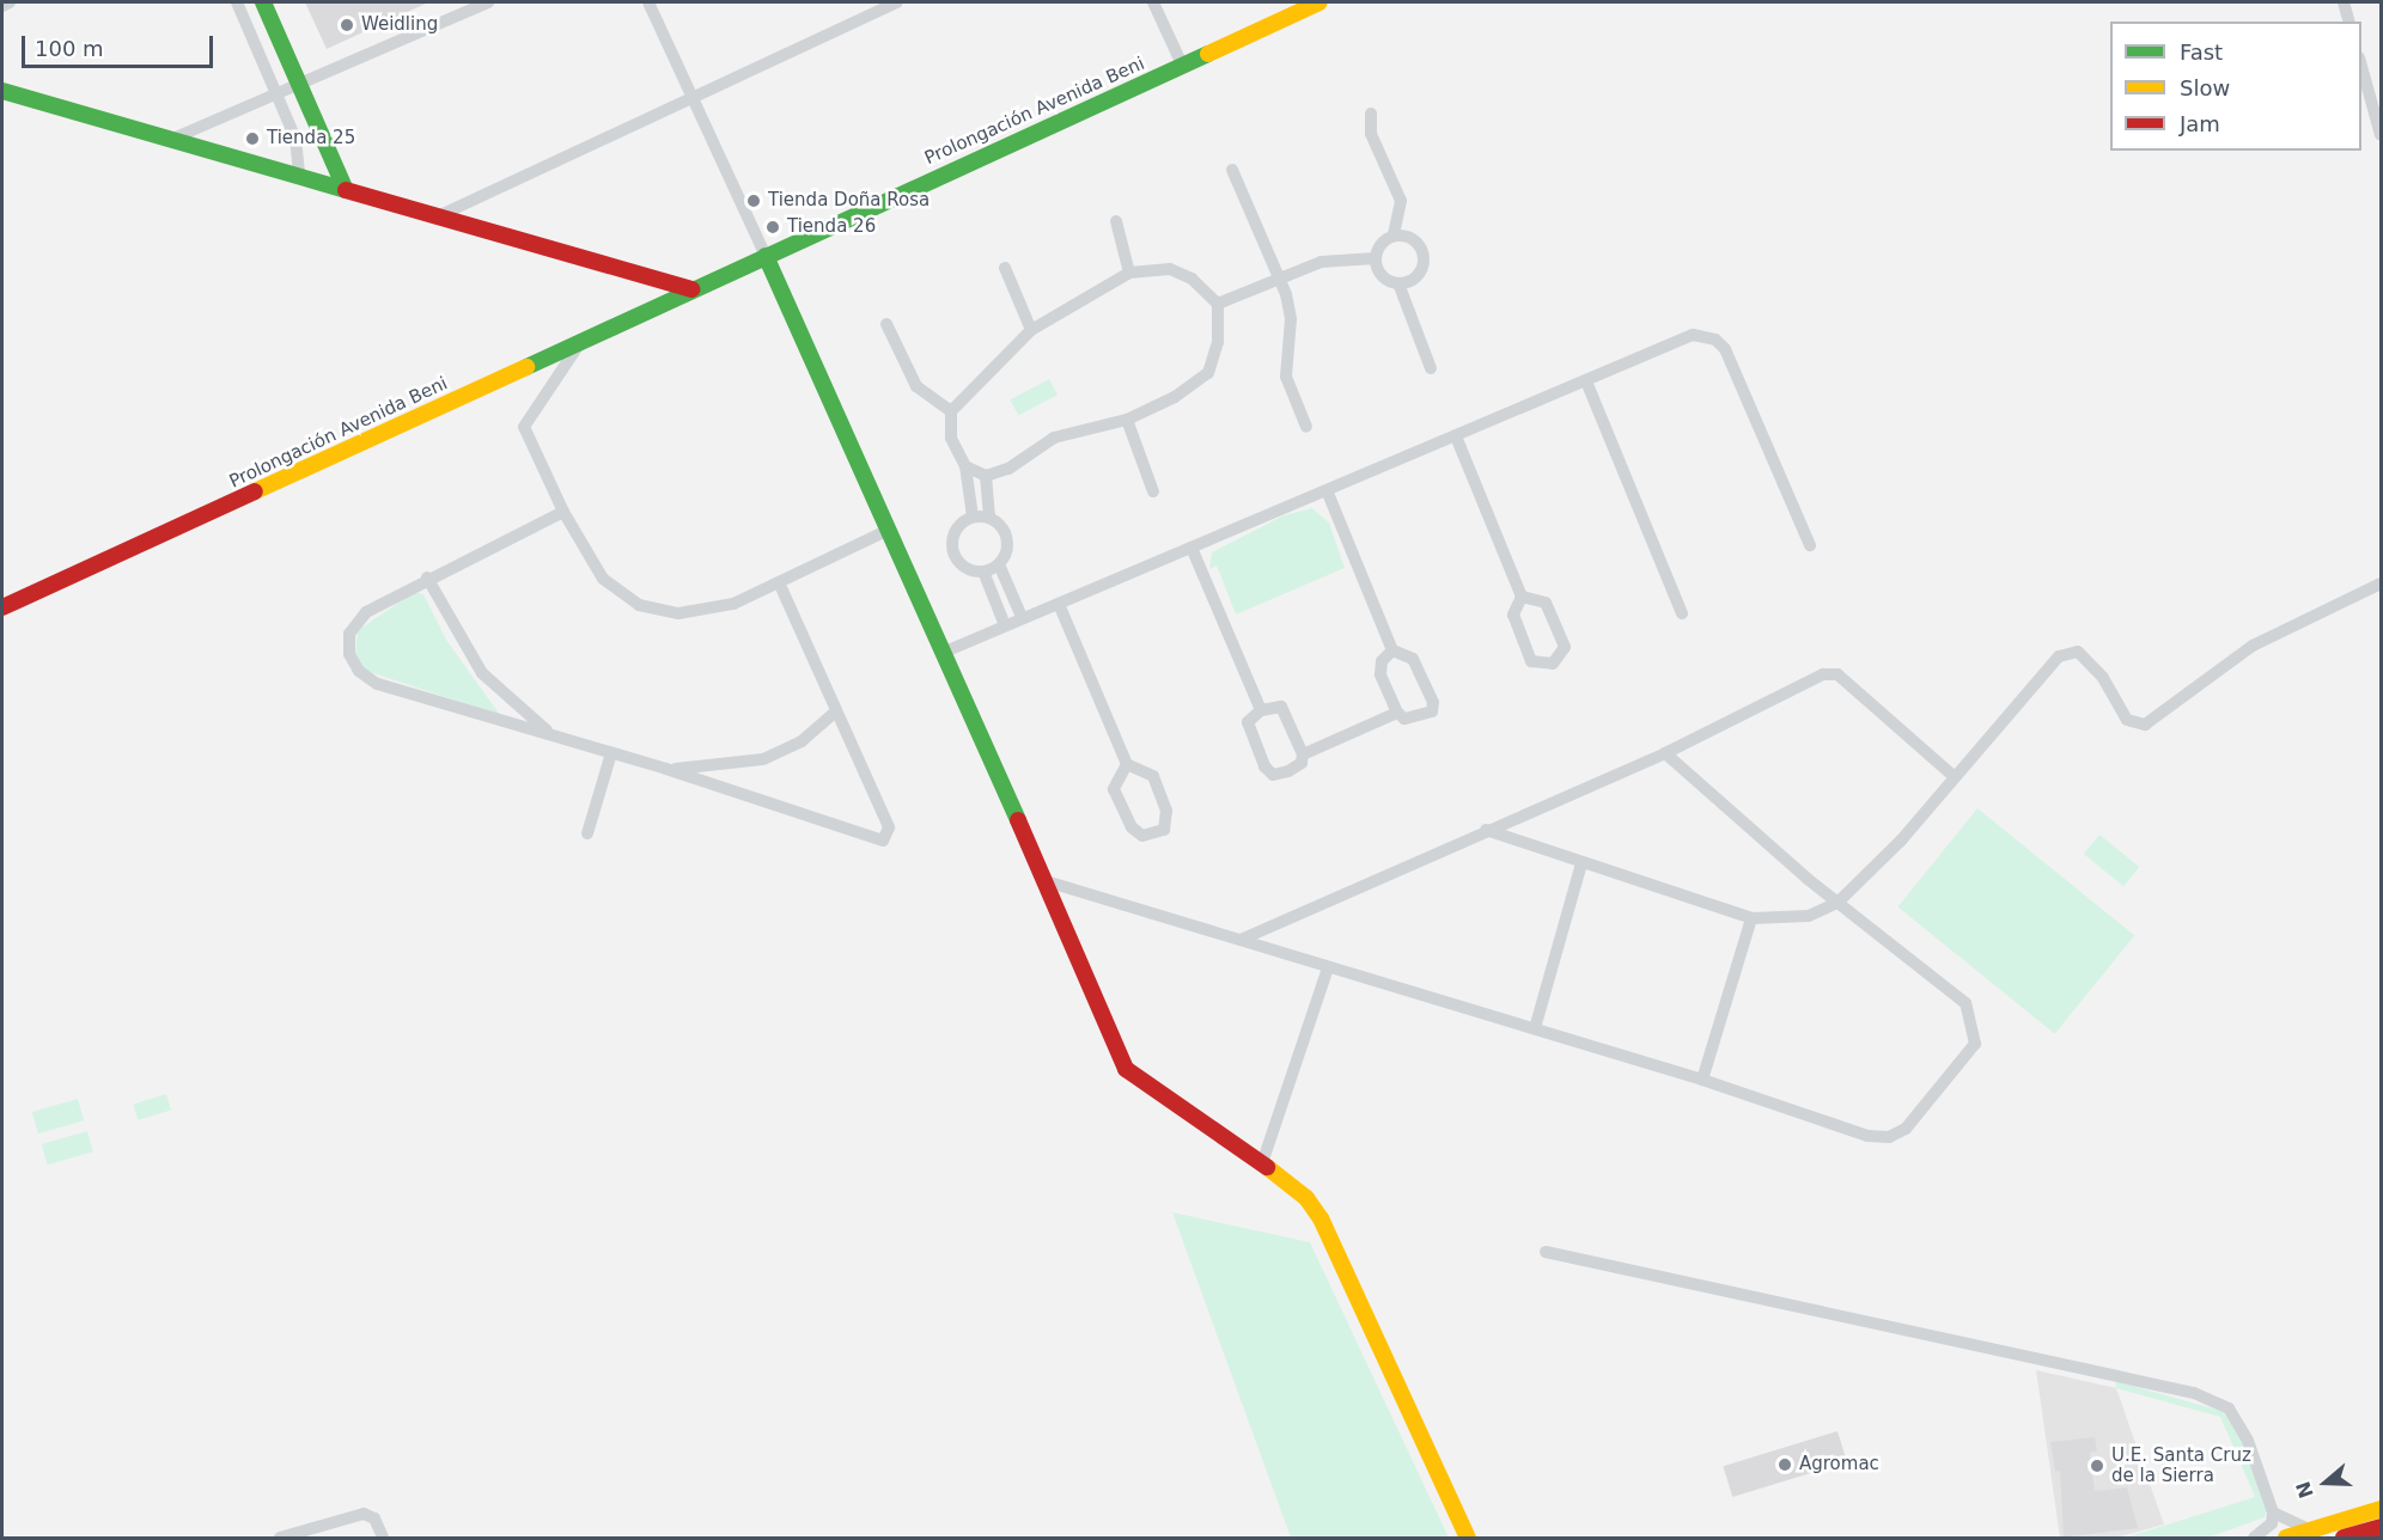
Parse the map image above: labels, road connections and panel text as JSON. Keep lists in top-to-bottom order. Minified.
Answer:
{"streets":{"main road":["Prolongación Avenida Beni"]},"places":["Weidling","Tienda 25","Tienda Doña Rosa","Tienda 26","Agromac","U.E. Santa Cruz de la Sierra"],"legend":["Fast","Slow","Jam"],"scale_bar":"100 m","north":"left"}
